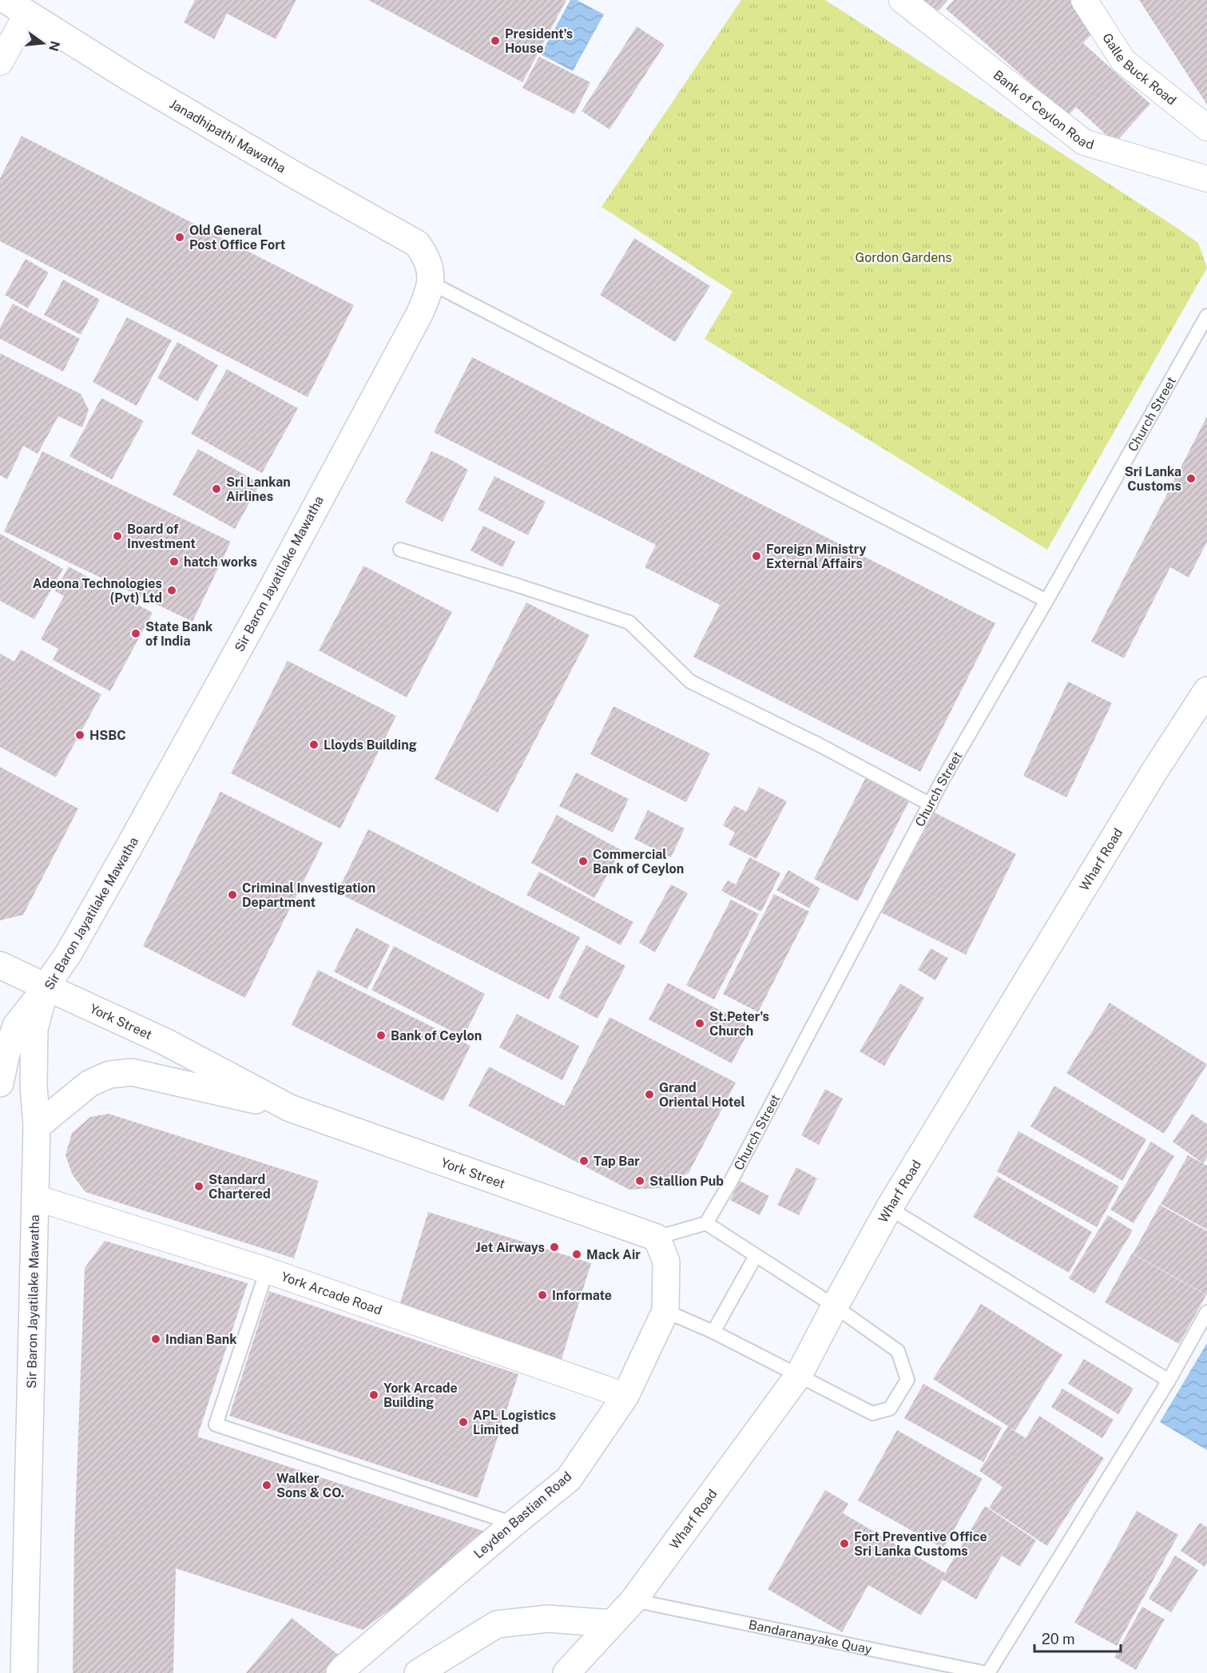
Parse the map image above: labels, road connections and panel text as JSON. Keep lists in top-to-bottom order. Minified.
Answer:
{"streets":{"main road":["Janadhipathi Mawatha","Sir Baron Jayatilake Mawatha","Wharf Road","York Street","Leyden Bastian Road"],"street":["Galle Buck Road","Bank of Ceylon Road","York Arcade Road"],"lane":["Church Street","Bandaranayake Quay"]},"crossings":[["Janadhipathi Mawatha","Sir Baron Jayatilake Mawatha"],["Sir Baron Jayatilake Mawatha","York Street"],["Sir Baron Jayatilake Mawatha","York Arcade Road"],["Wharf Road","Bandaranayake Quay"],["York Street","Leyden Bastian Road"],["York Arcade Road","Leyden Bastian Road"]],"parks":["Gordon Gardens"],"places":["President's House","Old General Post Office Fort","Sri Lanka Customs","Sri Lankan Airlines","Board of Investment","Foreign Ministry External Affairs","hatch works","Adeona Technologies (Pvt) Ltd","State Bank of India","HSBC","Lloyds Building","Commercial Bank of Ceylon","Criminal Investigation Department","St.Peter's Church","Bank of Ceylon","Grand Oriental Hotel","Tap Bar","Stallion Pub","Standard Chartered","Jet Airways","Mack Air","Informate","Indian Bank","York Arcade Building","APL Logistics Limited","Walker Sons & CO.","Fort Preventive Office Sri Lanka Customs"],"scale_bar":"20 m","north":"right"}
